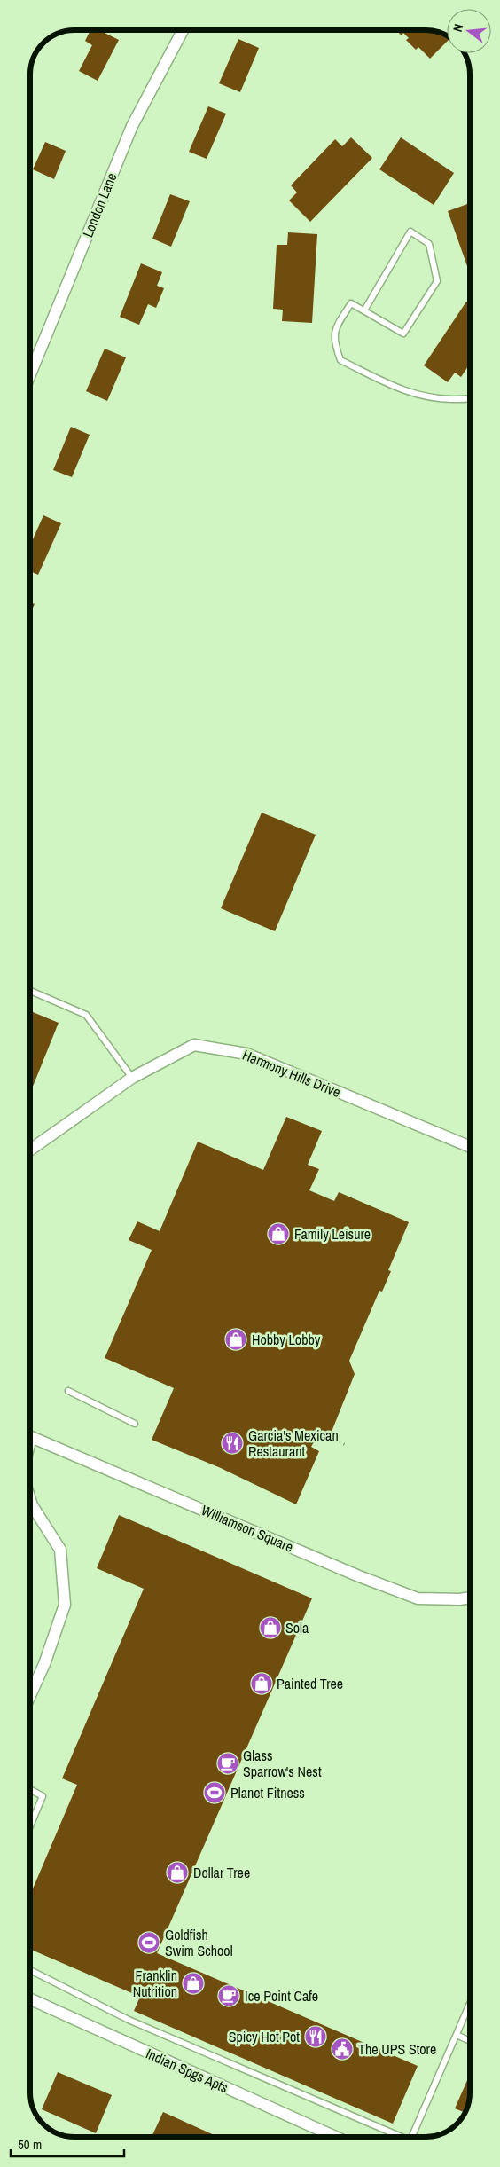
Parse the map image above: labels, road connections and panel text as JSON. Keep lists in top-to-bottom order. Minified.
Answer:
{"streets":{"street":["London Lane","Harmony Hills Drive","Williamson Square","Indian Spgs Apts"]},"places":{"shop":["Family Leisure","Hobby Lobby","Sola","Painted Tree","Dollar Tree","Franklin Nutrition"],"restaurant":["Garcia's Mexican Restaurant","Spicy Hot Pot"],"cafe":["Glass Sparrow's Nest","Ice Point Cafe"],"sports":["Planet Fitness","Goldfish Swim School"],"public building":["The UPS Store"]},"scale_bar":"50 m","north":"left"}
